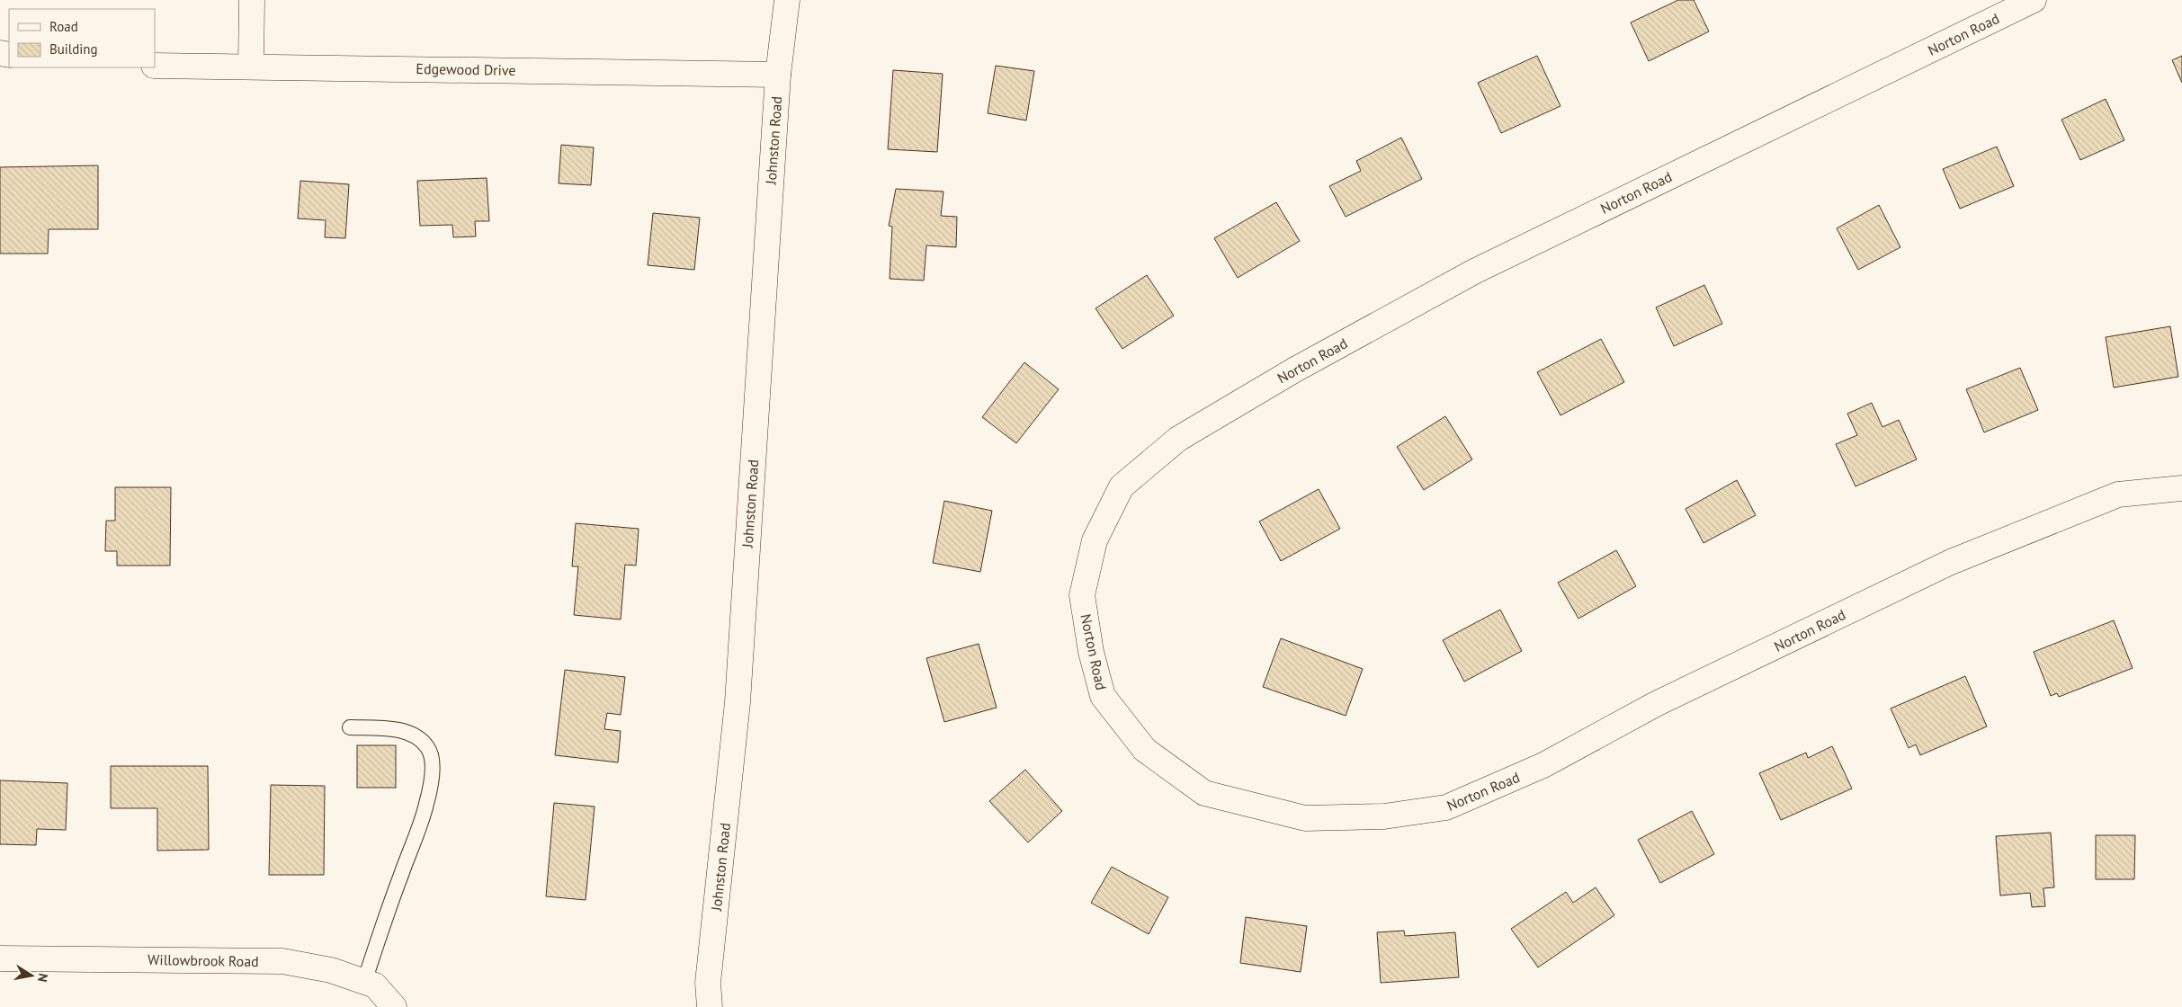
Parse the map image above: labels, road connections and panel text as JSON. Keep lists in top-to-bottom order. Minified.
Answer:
{"streets":{"street":["Norton Road","Edgewood Drive","Johnston Road","Willowbrook Road"]},"crossings":[["Edgewood Drive","Johnston Road"]],"legend":["Road","Building"],"north":"right"}
